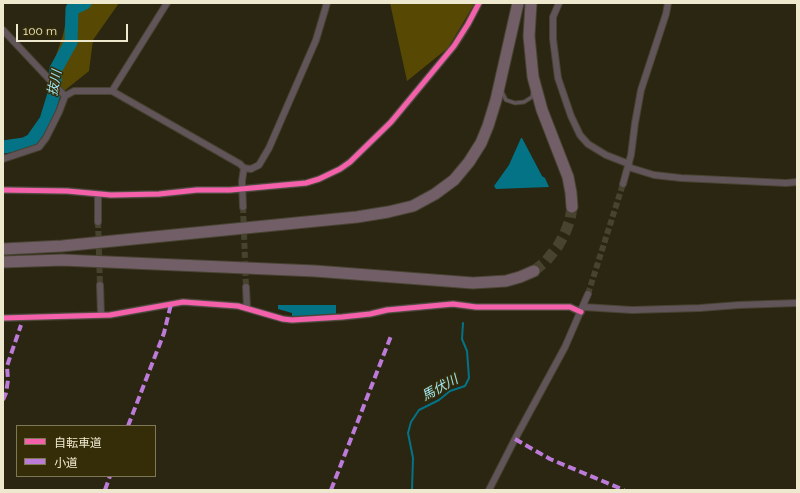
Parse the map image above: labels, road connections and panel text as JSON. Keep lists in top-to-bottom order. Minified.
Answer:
{"water":["抜川","馬伏川"],"legend":["自転車道","小道"],"scale_bar":"100 m"}
